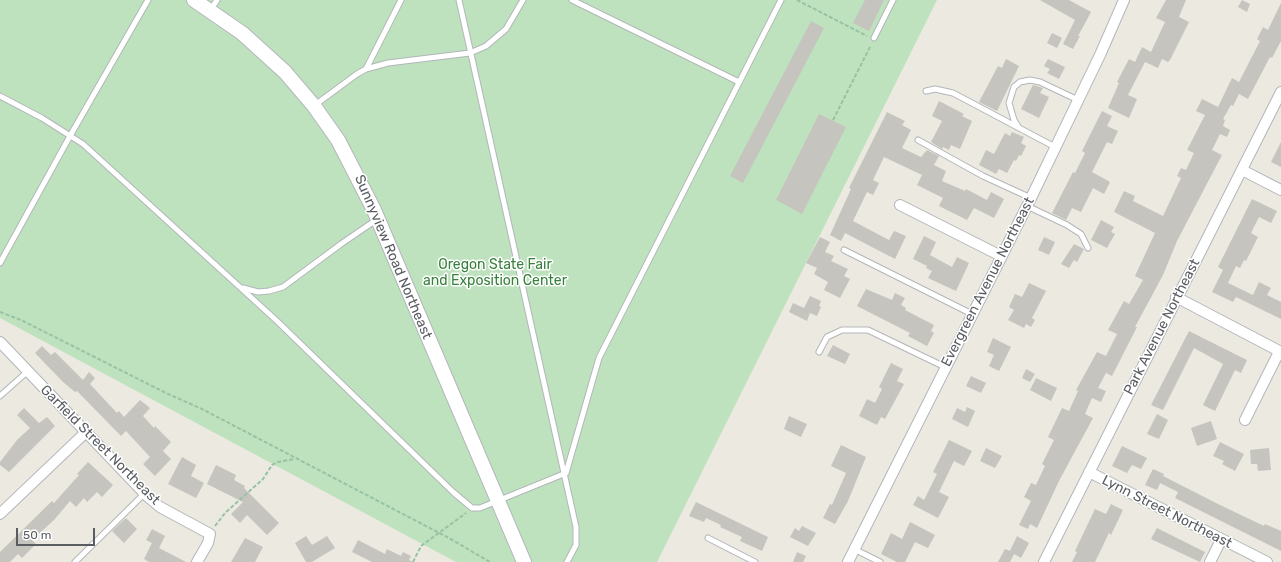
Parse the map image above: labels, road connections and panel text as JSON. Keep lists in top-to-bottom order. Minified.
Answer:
{"streets":{"main road":["Sunnyview Road Northeast"],"street":["Evergreen Avenue Northeast","Park Avenue Northeast","Garfield Street Northeast","Lynn Street Northeast"]},"crossings":[["Park Avenue Northeast","Lynn Street Northeast"]],"parks":["Oregon State Fair and Exposition Center"],"scale_bar":"50 m"}
